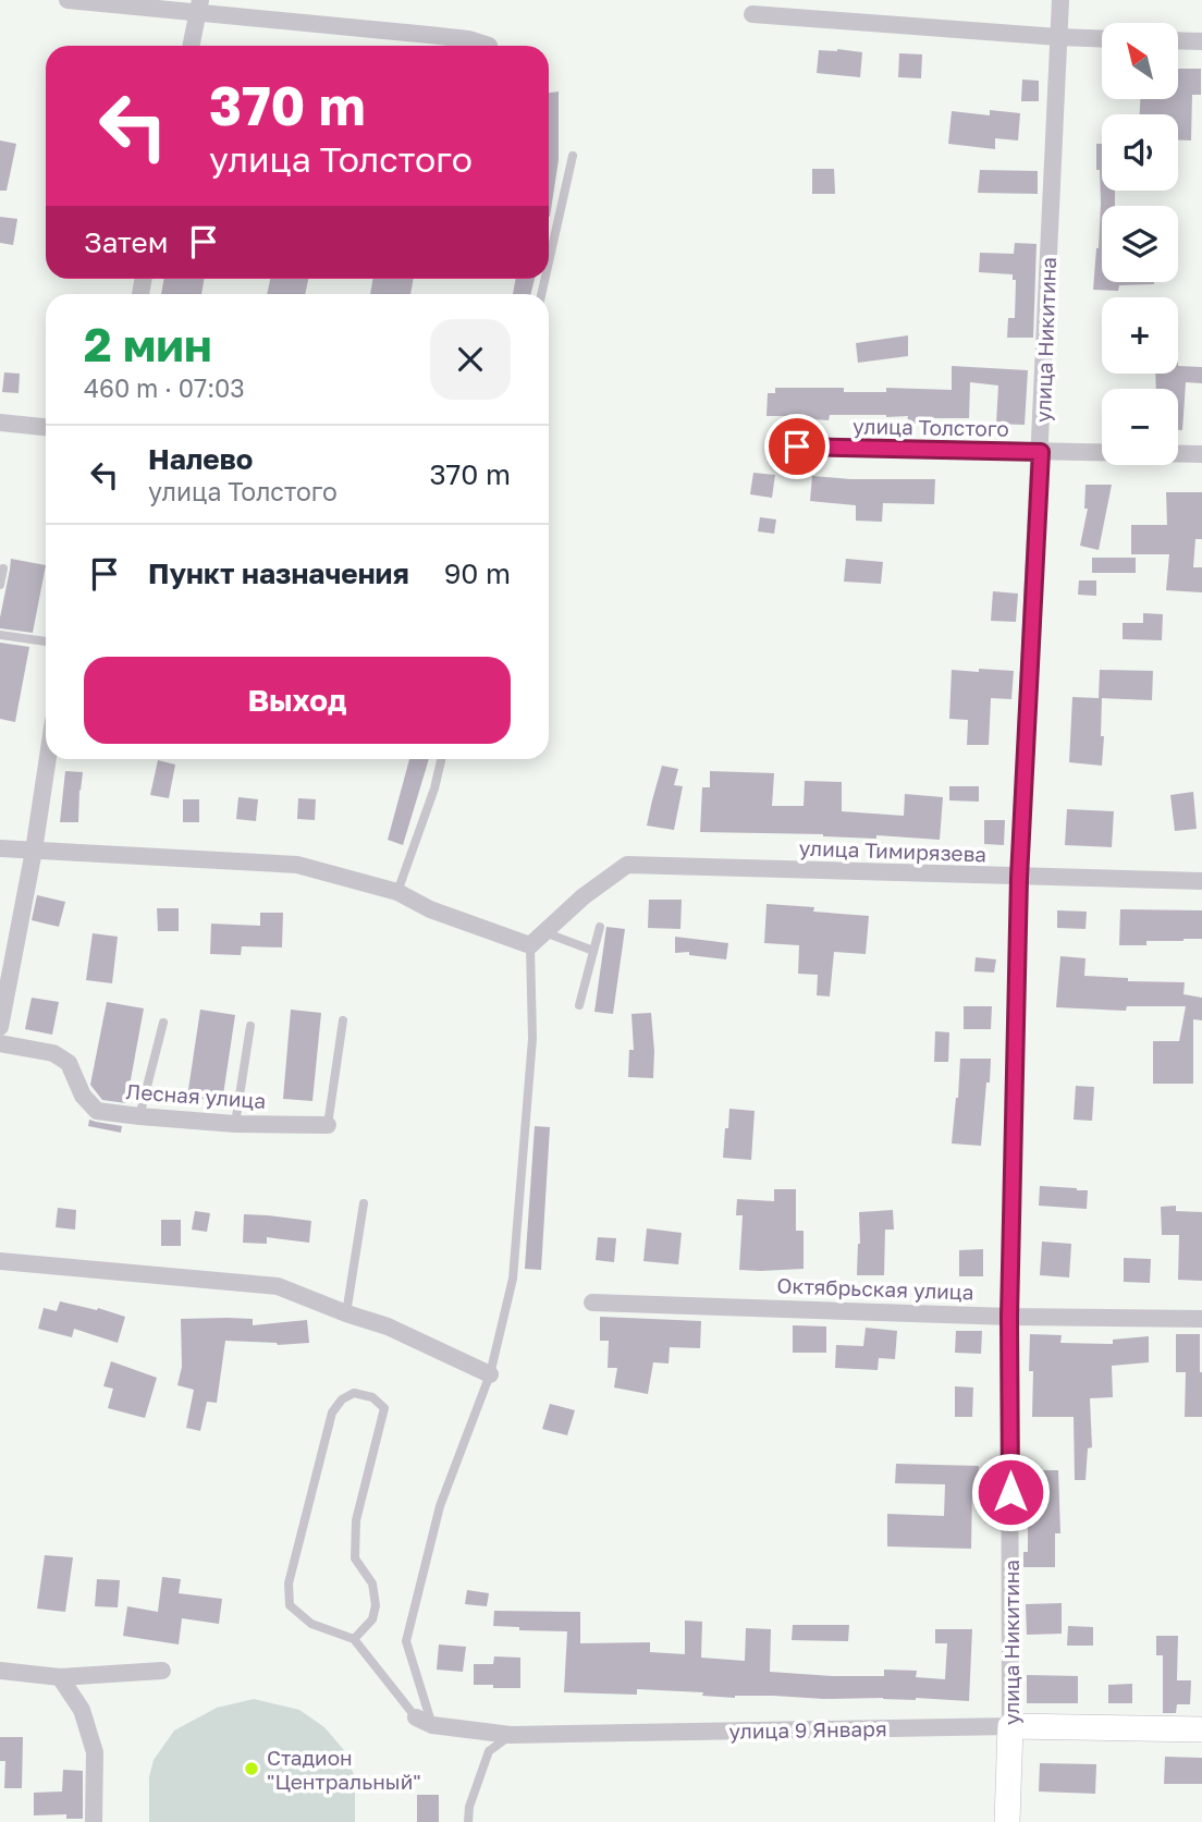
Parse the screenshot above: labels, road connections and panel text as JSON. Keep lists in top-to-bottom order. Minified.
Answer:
{"streets":{"main road":["улица Никитина","улица 9 Января"],"street":["улица Толстого","улица Тимирязева","Лесная улица","Октябрьская улица"]},"crossings":[["улица Никитина","улица Толстого"],["улица Никитина","улица Тимирязева"],["улица Никитина","Октябрьская улица"],["улица Никитина","улица 9 Января"]],"places":["Стадион \"Центральный\""],"north":"top left","page":{"map_buttons":["+","−"],"turn":["370 m","улица Толстого"],"then":"Затем","heading":["2 мин","460 m · 07:03"],"list":[{"name":"Налево","note":"улица Толстого","value":"370 m"},{"name":"Пункт назначения","value":"90 m"}],"buttons":"Выход"}}
